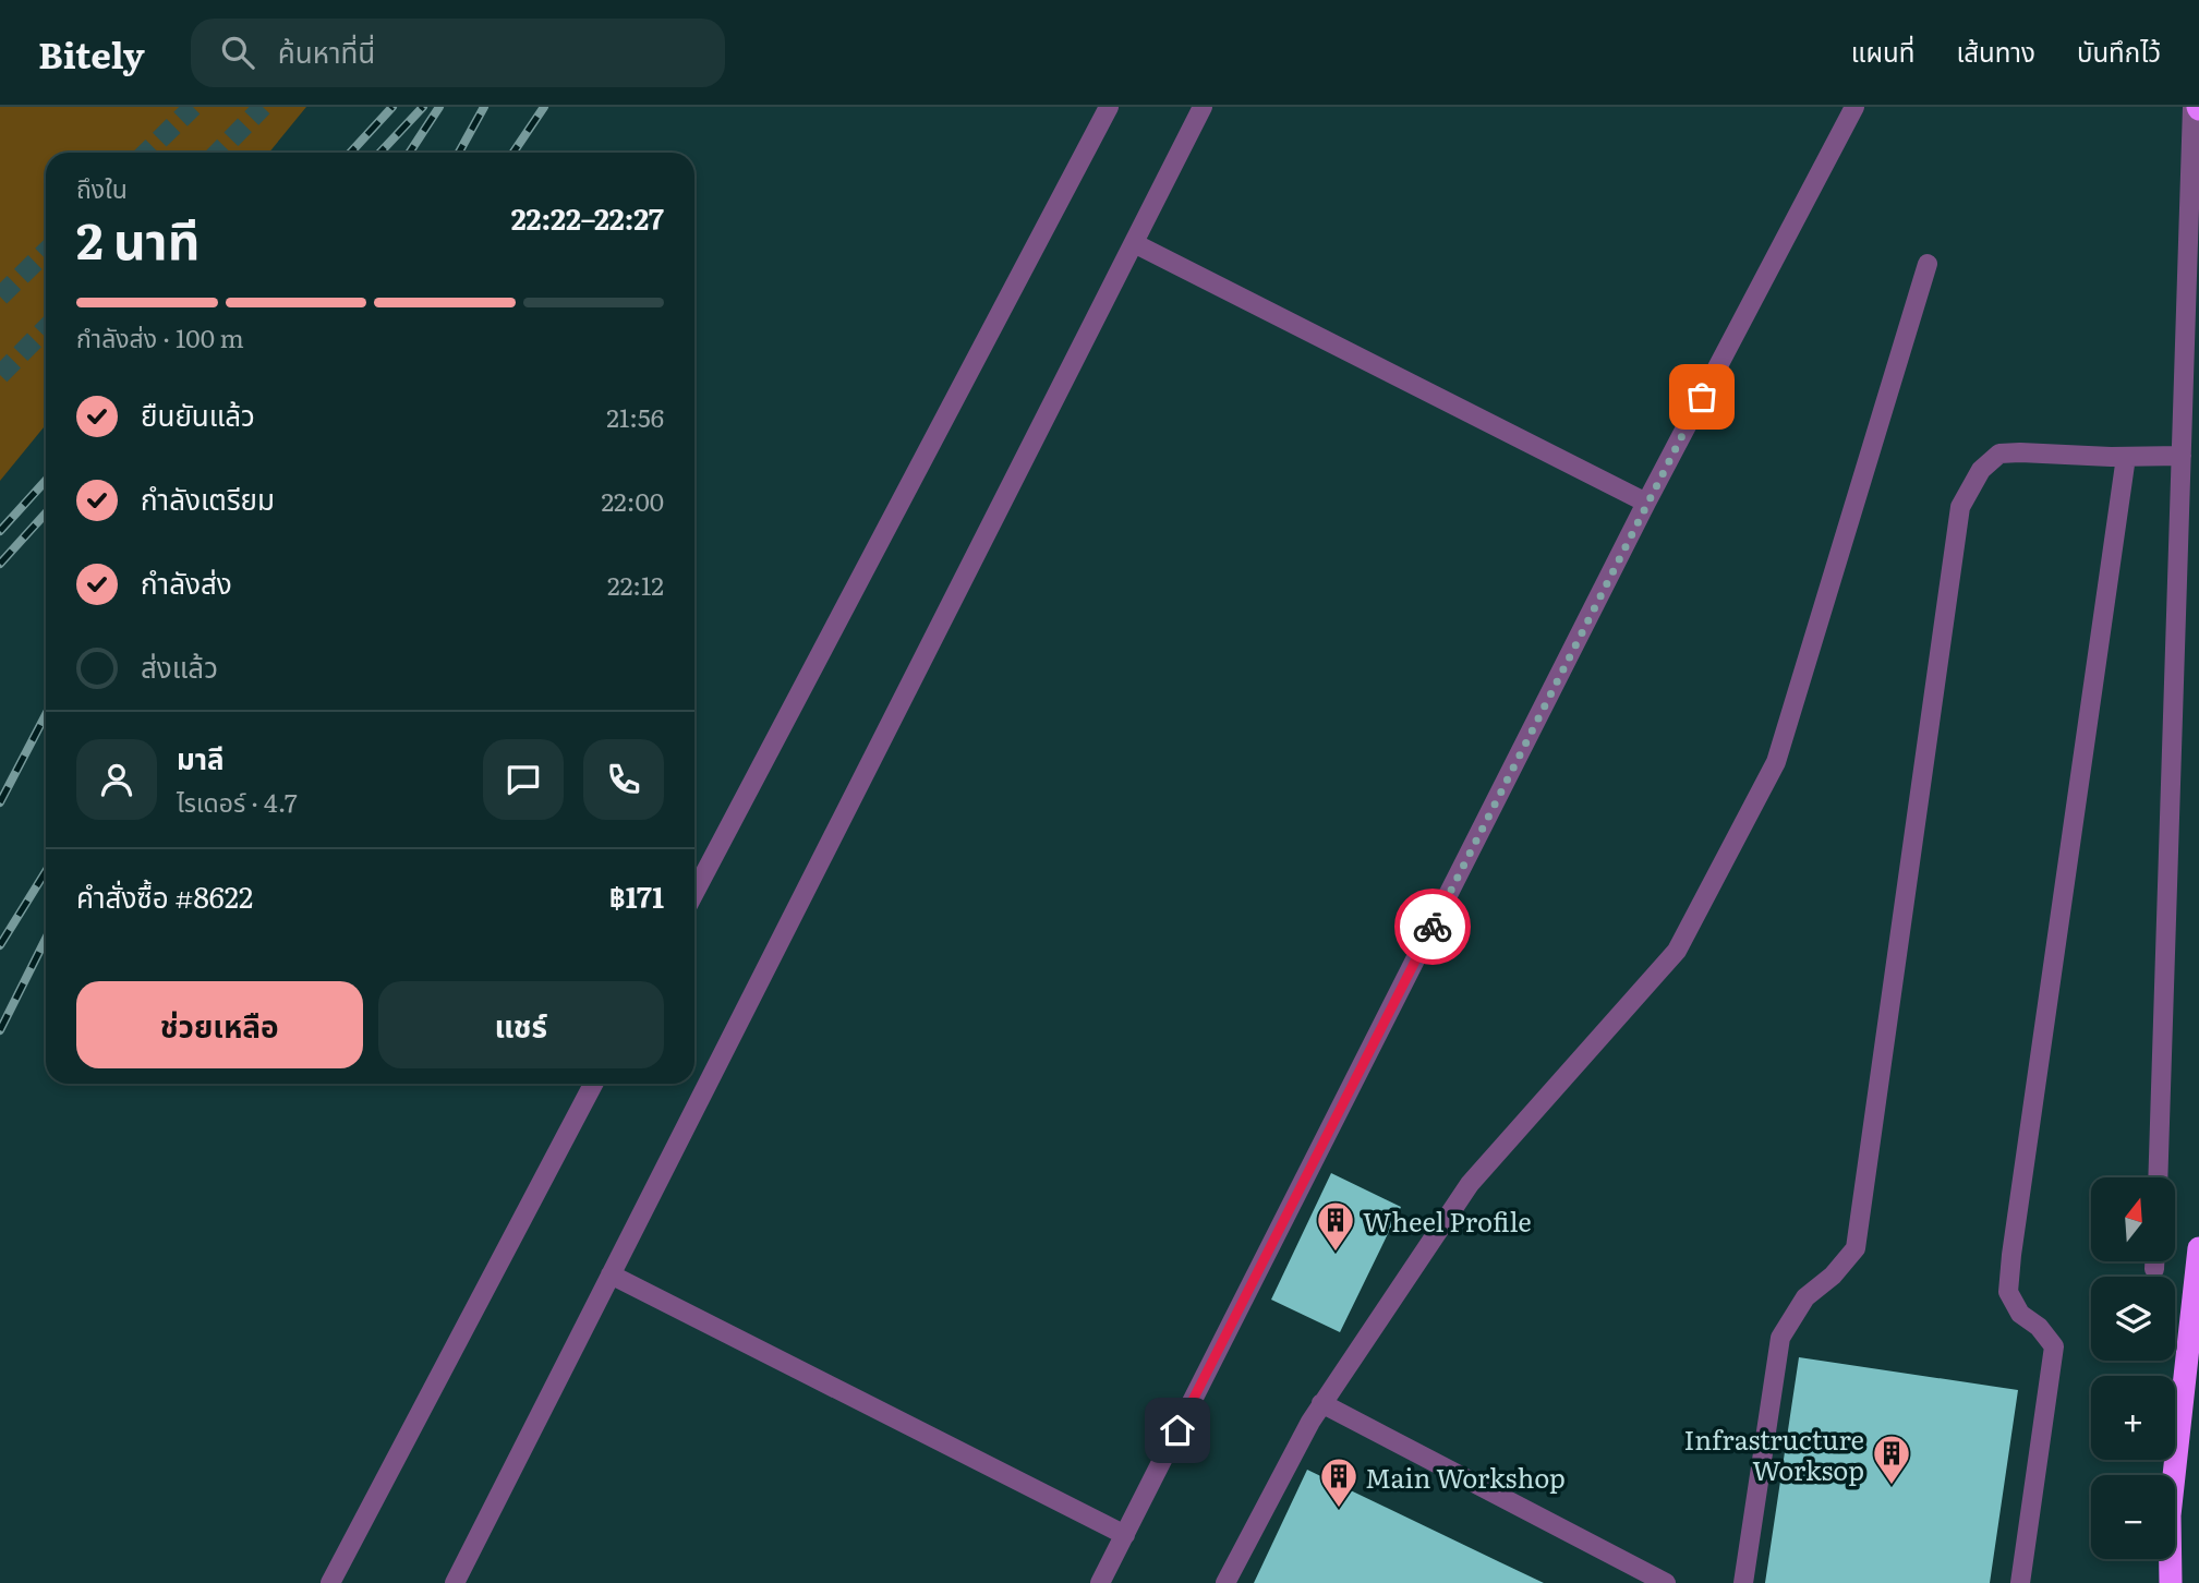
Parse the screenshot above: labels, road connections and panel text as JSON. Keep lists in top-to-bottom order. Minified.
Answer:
{"places":{"building":["Wheel Profile","Infrastructure Worksop","Main Workshop"]},"north":"top","page":{"header":"Bitely","search":"ค้นหาที่นี่","nav":["แผนที่","เส้นทาง","บันทึกไว้"],"heading":["2 นาที","ถึงใน","22:22–22:27"],"panel":["มาลี","ไรเดอร์ · 4.7","คำสั่งซื้อ #8622","฿171"],"bar":"กำลังส่ง · 100 m","list":[["ยืนยันแล้ว","21:56"],["กำลังเตรียม","22:00"],["กำลังส่ง","22:12"],"ส่งแล้ว"],"buttons":["ช่วยเหลือ","แชร์"],"map_buttons":["+","−"]}}
